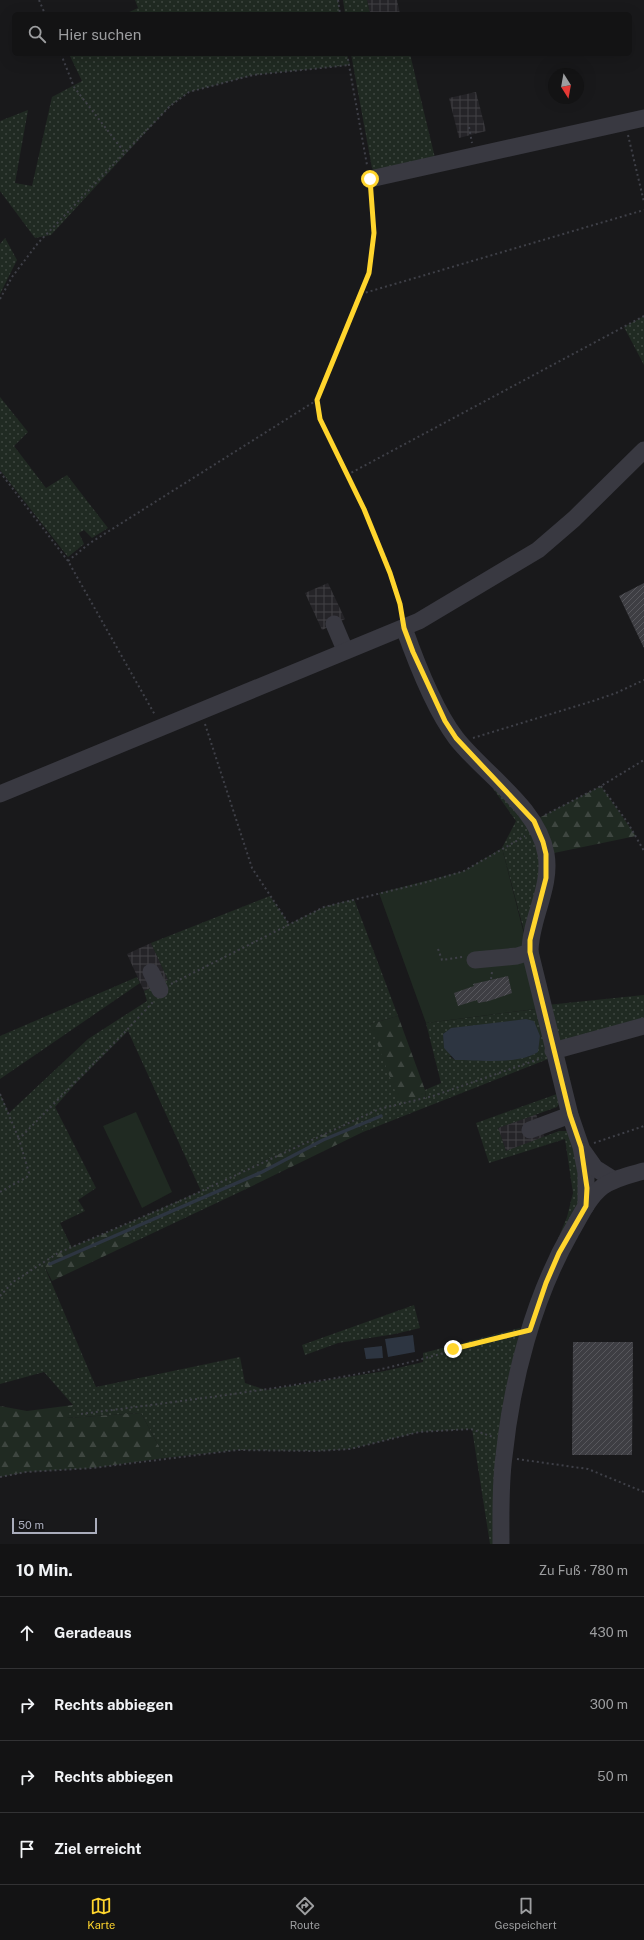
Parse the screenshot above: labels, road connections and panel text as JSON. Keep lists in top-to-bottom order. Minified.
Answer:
{"scale_bar":"50 m","north":"bottom","page":{"search":"Hier suchen","scale":"50 m","heading":["10 Min.","Zu Fuß · 780 m"],"list":[["Geradeaus","430 m"],["Rechts abbiegen","300 m"],["Rechts abbiegen","50 m"],"Ziel erreicht"],"nav":["Karte","Route","Gespeichert"]}}
